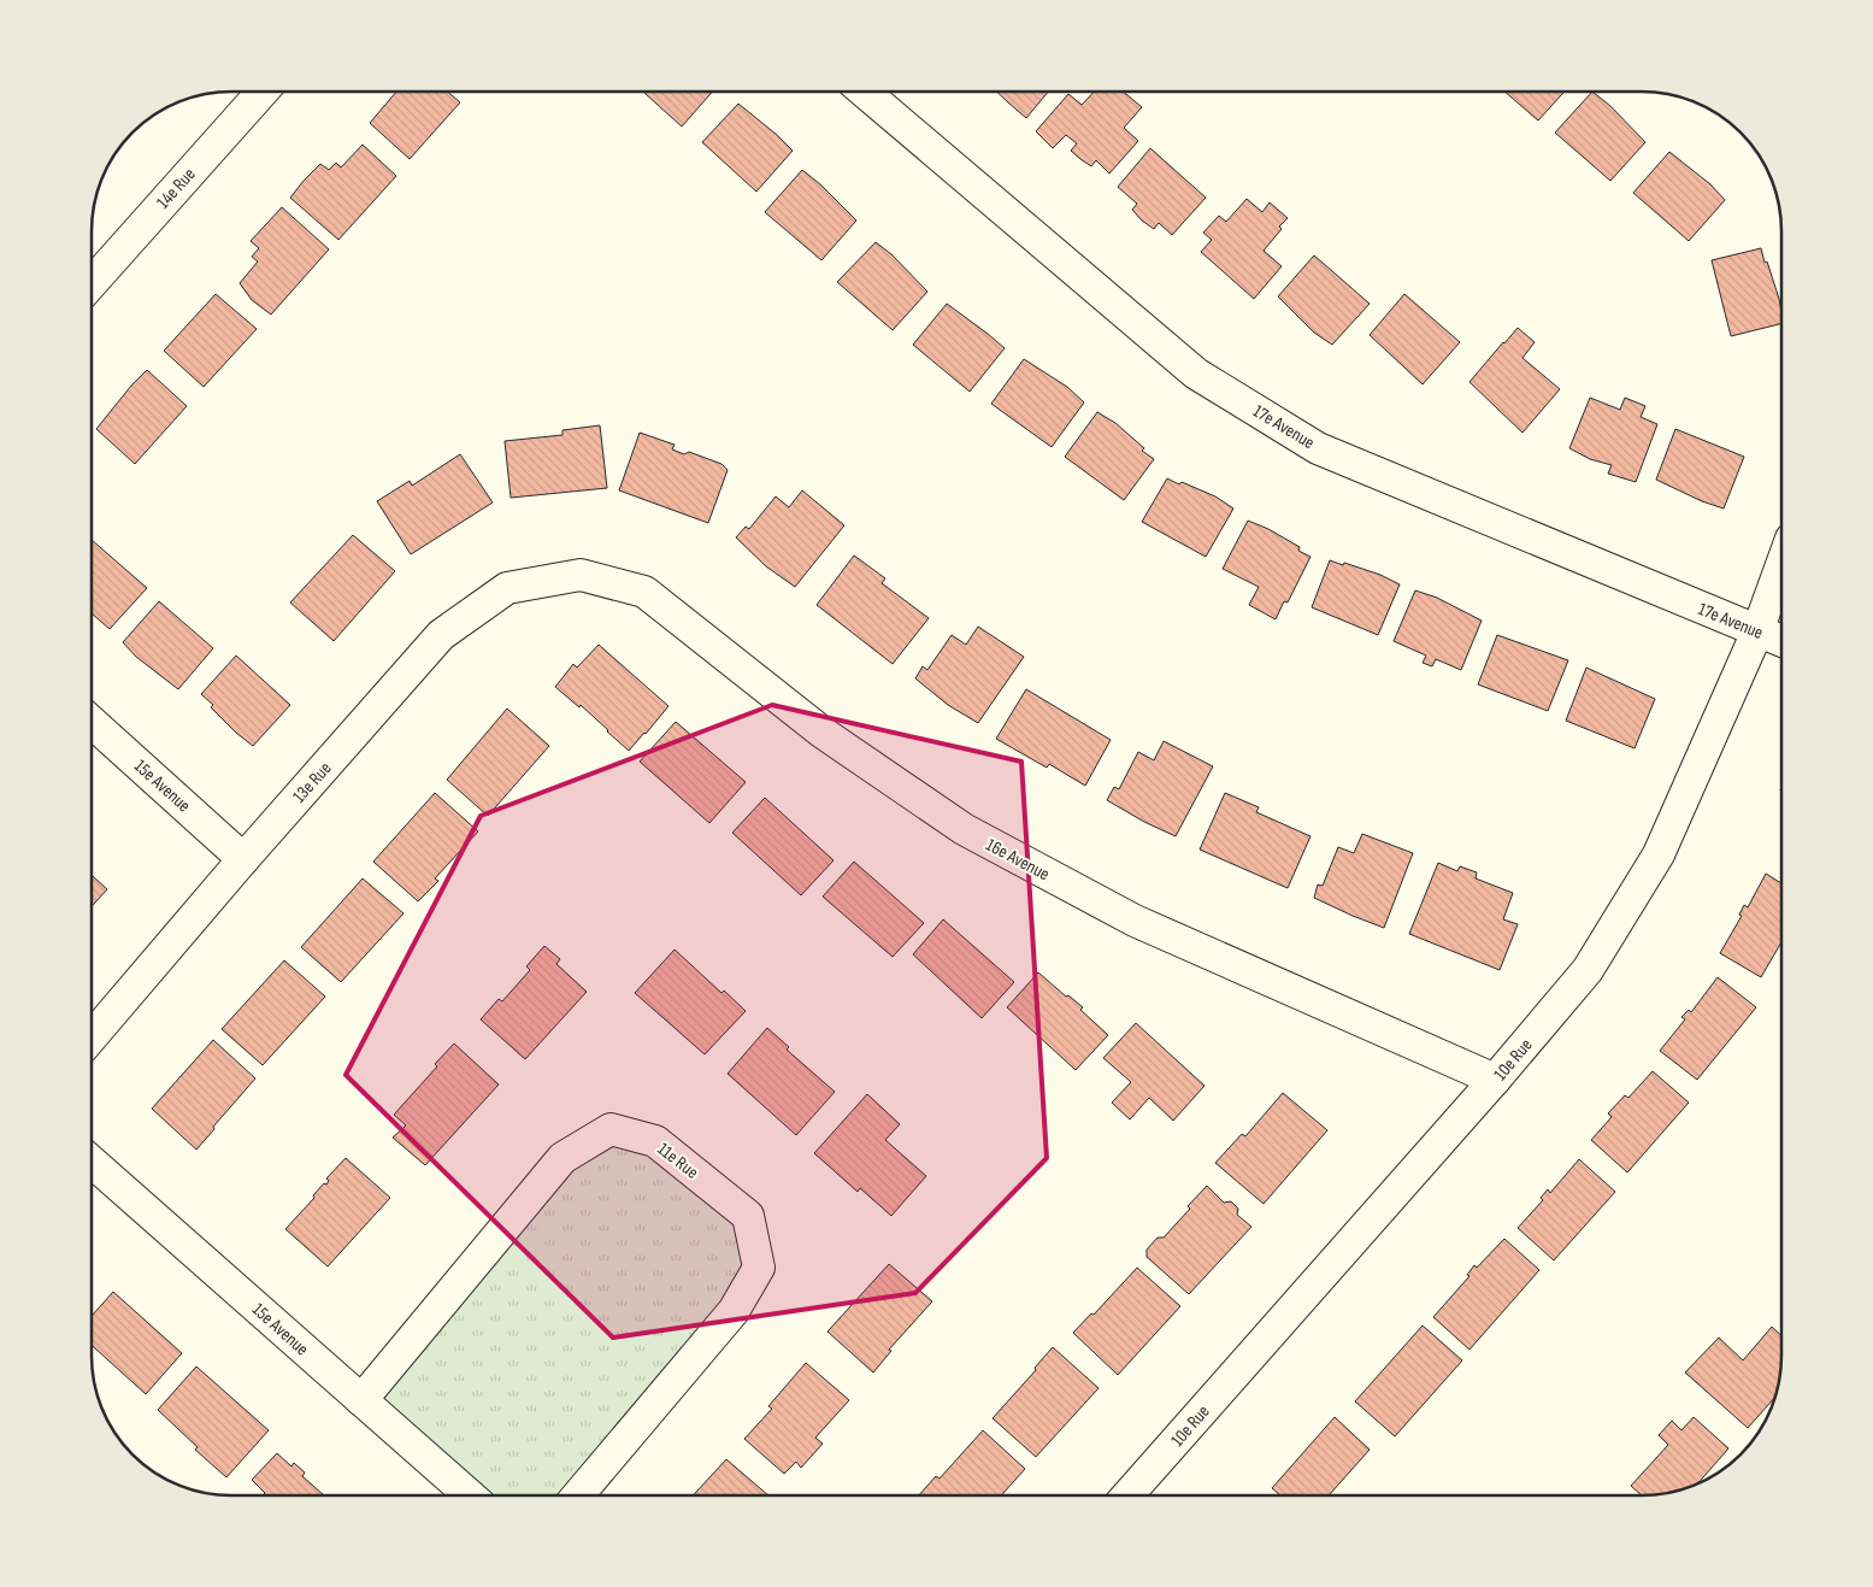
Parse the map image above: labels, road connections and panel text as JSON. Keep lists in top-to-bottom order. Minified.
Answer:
{"streets":{"street":["14e Rue","17e Avenue","13e Rue","15e Avenue","16e Avenue","10e Rue","11e Rue"]},"crossings":[["17e Avenue","10e Rue"],["13e Rue","15e Avenue"],["13e Rue","16e Avenue"],["15e Avenue","11e Rue"],["16e Avenue","10e Rue"]]}
